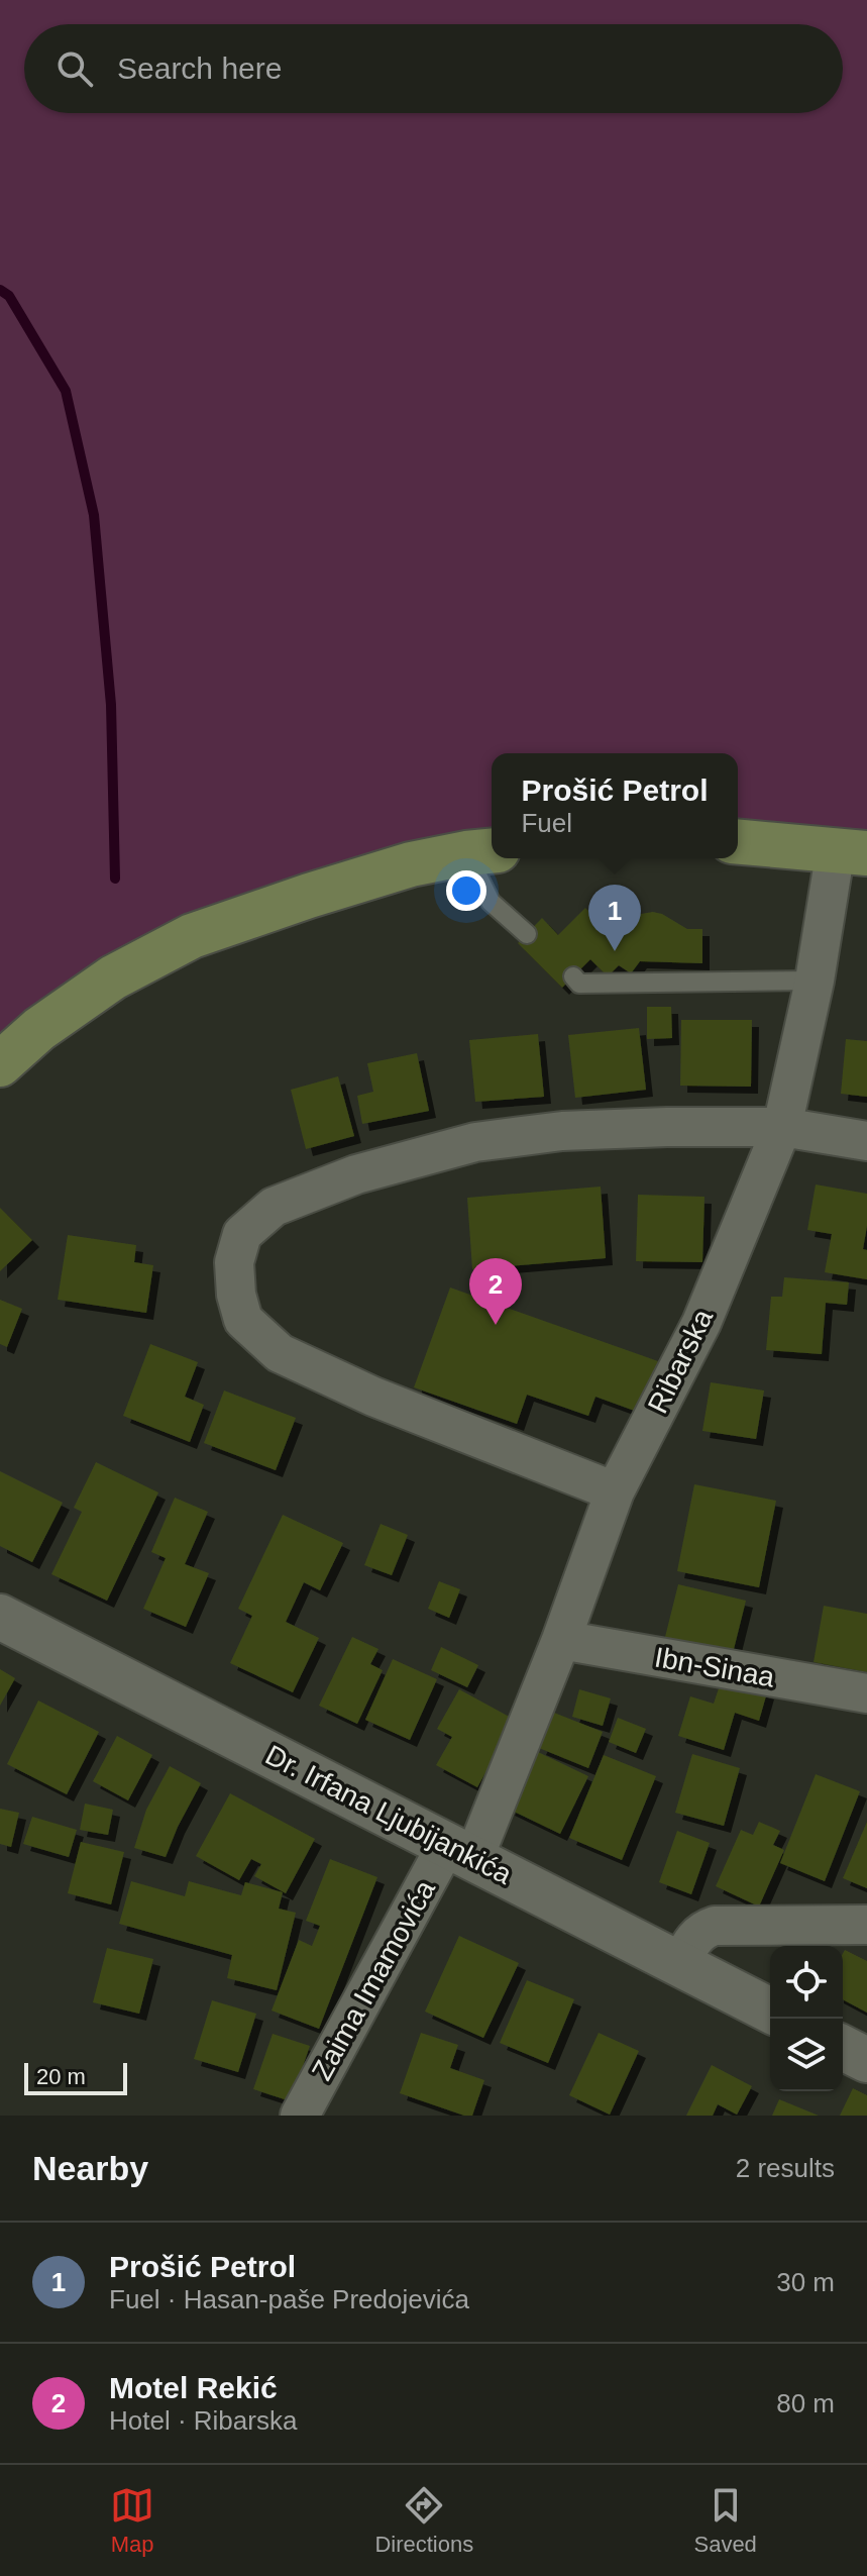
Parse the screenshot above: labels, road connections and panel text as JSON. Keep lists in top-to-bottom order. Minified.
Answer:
{"streets":{"main road":["Dr. Irfana Ljubijankića"],"street":["Ribarska","Ibn-Sinaa","Zaima Imamovića"]},"crossings":[["Ribarska","Ibn-Sinaa"],["Ribarska","Dr. Irfana Ljubijankića"],["Ribarska","Zaima Imamovića"],["Dr. Irfana Ljubijankića","Zaima Imamovića"]],"scale_bar":"20 m","page":{"search":"Search here","popup":["Prošić Petrol","Fuel"],"pins":["1","2"],"scale":"20 m","heading":["Nearby","2 results"],"list":[{"mark":"1","name":"Prošić Petrol","note":"Fuel · Hasan-paše Predojevića","value":"30 m"},{"mark":"2","name":"Motel Rekić","note":"Hotel · Ribarska","value":"80 m"}],"nav":["Map","Directions","Saved"]}}
